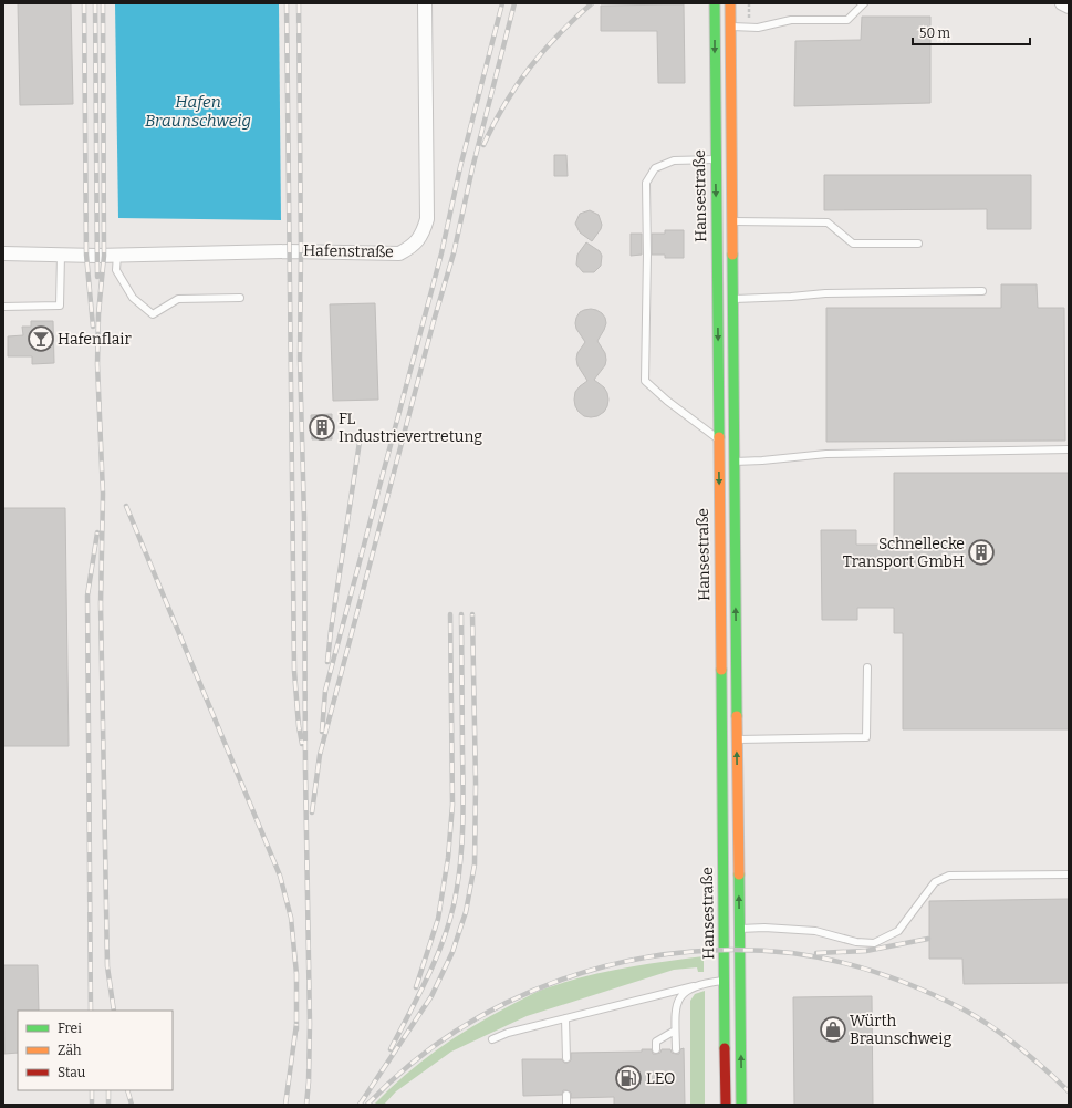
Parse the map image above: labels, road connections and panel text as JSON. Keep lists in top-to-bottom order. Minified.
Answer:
{"streets":{"main road":["Hansestraße"],"street":["Hafenstraße"]},"water":["Hafen Braunschweig"],"places":{"bar":["Hafenflair"],"building":["FL Industrievertretung","Schnellecke Transport GmbH"],"shop":["Würth Braunschweig"],"fuel station":["LEO"]},"legend":["Frei","Zäh","Stau"],"scale_bar":"50 m"}
